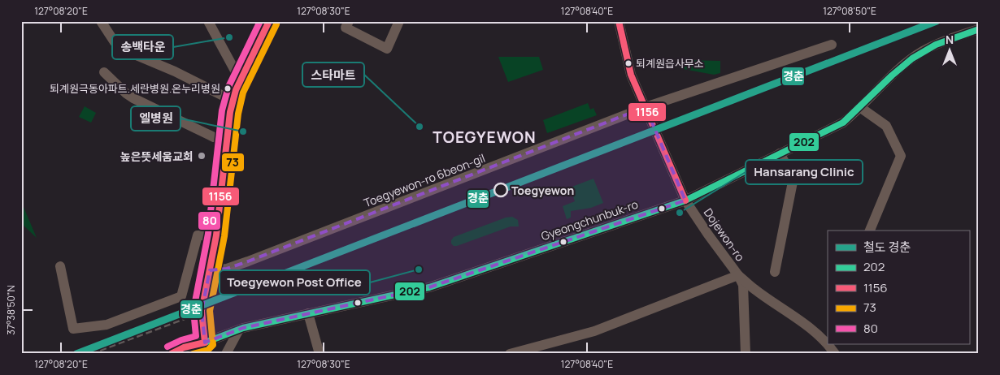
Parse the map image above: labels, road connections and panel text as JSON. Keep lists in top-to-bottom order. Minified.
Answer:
{"streets":{"street":["Toegyewon-ro 6beon-gil","Gyeongchunbuk-ro","Dojewon-ro"]},"crossings":[["Toegyewon-ro 6beon-gil","Dojewon-ro"],["Gyeongchunbuk-ro","Dojewon-ro"]],"districts":["TOEGYEWON"],"places":["송백타운","퇴계원읍사무소","퇴계원극동아파트.세란병원.온누리병원","스타마트","엘병원","높은뜻세움교회","Toegyewon","Hansarang Clinic","Toegyewon Post Office"],"lines":["rail line 경춘","transit line 1156","transit line 80","transit line 73","transit line 202"],"legend":["철도 경춘","202","1156","73","80"],"north":"top","coordinates":["127°08'20\"E","127°08'30\"E","127°08'40\"E","127°08'50\"E","37°38'50\"N"]}
